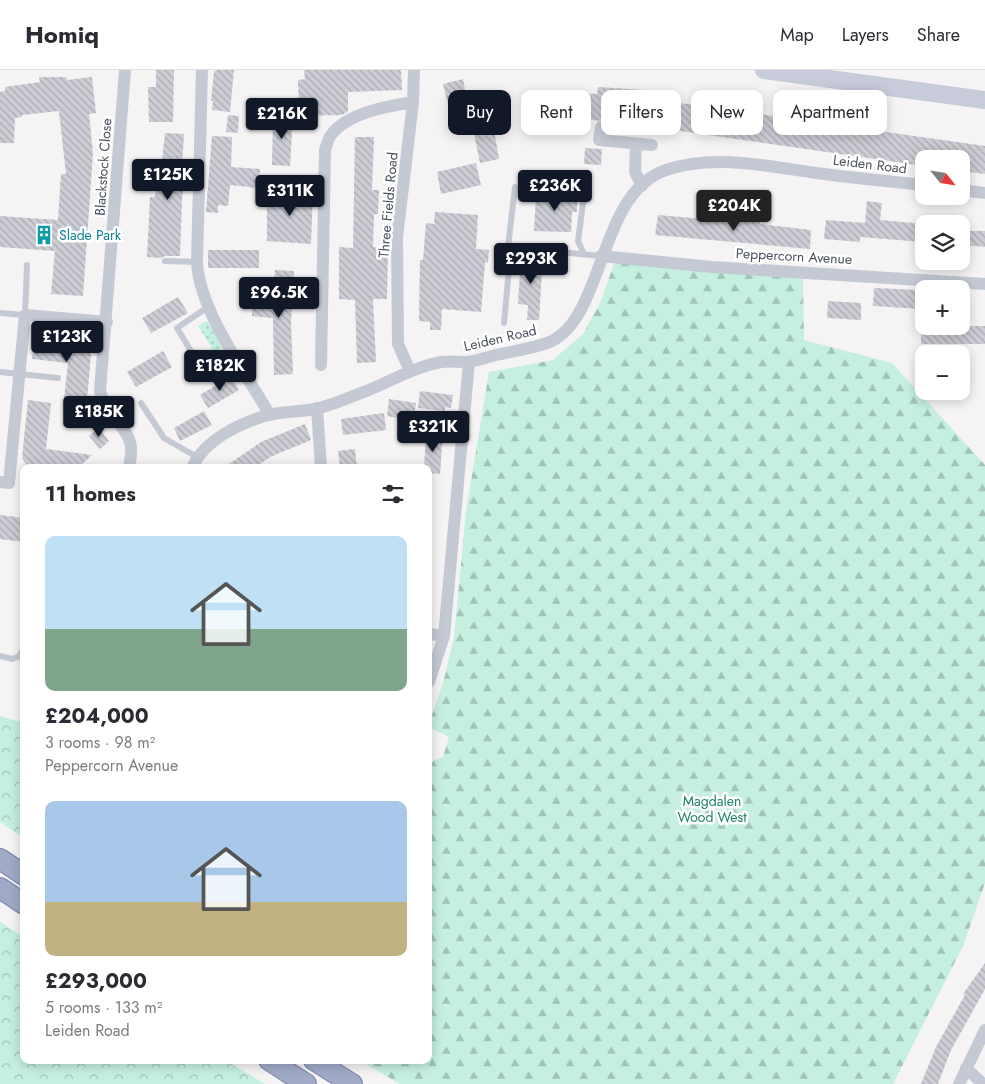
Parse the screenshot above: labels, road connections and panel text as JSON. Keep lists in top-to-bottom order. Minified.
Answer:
{"streets":{"street":["Leiden Road","Blackstock Close","Three Fields Road","Peppercorn Avenue"]},"crossings":[["Leiden Road","Three Fields Road"],["Leiden Road","Peppercorn Avenue"]],"parks":["Magdalen Wood West"],"places":{"building":["Slade Park"]},"north":"bottom right","page":{"header":"Homiq","nav":["Map","Layers","Share"],"chip":["Buy","Rent","Filters","New","Apartment"],"price":["£216K","£125K","£236K","£311K","£204K","£293K","£96.5K","£123K","£182K","£185K","£321K"],"map_buttons":["+","−"],"heading":"11 homes","list":[{"name":"£204,000","note":"3 rooms · 98 m² · Peppercorn Avenue"},{"name":"£293,000","note":"5 rooms · 133 m² · Leiden Road"}]}}
